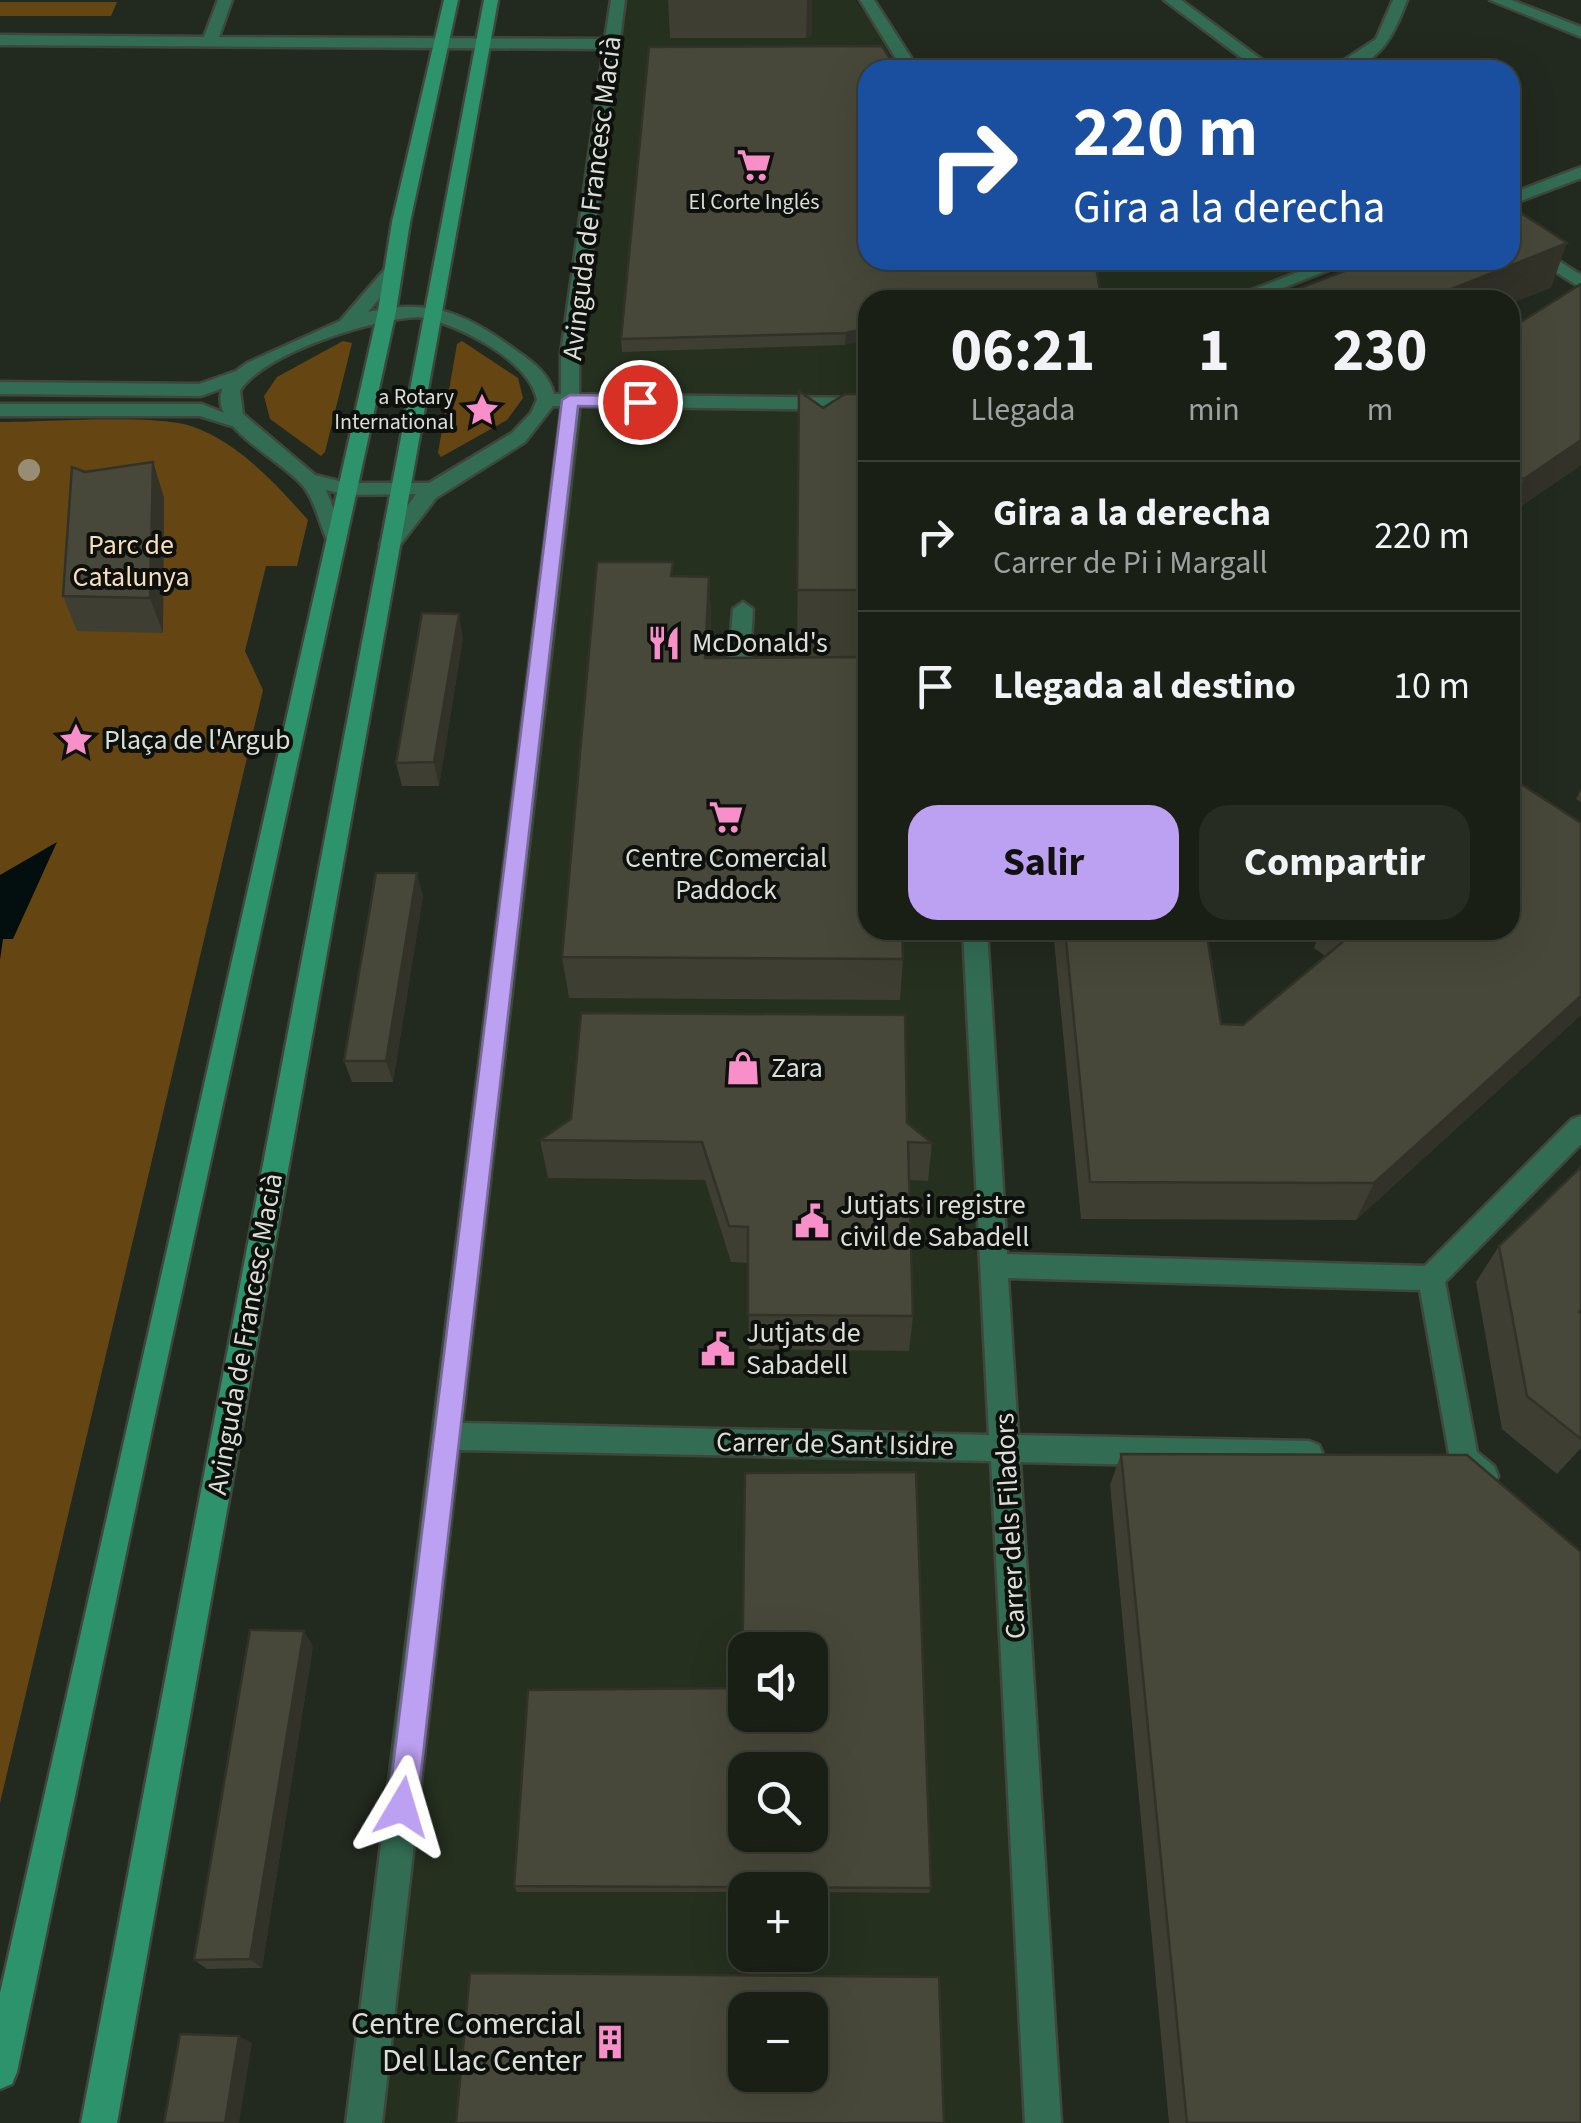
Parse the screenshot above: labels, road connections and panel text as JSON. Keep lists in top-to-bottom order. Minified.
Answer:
{"streets":{"main road":["Avinguda de Francesc Macià"],"street":["Carrer de Sant Isidre","Carrer dels Filadors"]},"crossings":[["Avinguda de Francesc Macià","Carrer de Sant Isidre"],["Carrer de Sant Isidre","Carrer dels Filadors"]],"parks":["Parc de Catalunya"],"places":{"supermarket":["El Corte Inglés","Centre Comercial Paddock"],"place":["a Rotary International","Plaça de l'Argub"],"restaurant":["McDonald's"],"shop":["Zara"],"public building":["Jutjats i registre civil de Sabadell","Jutjats de Sabadell"],"building":["Centre Comercial Del Llac Center"]},"page":{"turn":["220 m","Gira a la derecha"],"eta":["06:21","Llegada","1","min","230","m"],"list":[{"name":"Gira a la derecha","note":"Carrer de Pi i Margall","value":"220 m"},{"name":"Llegada al destino","value":"10 m"}],"buttons":["Salir","Compartir"],"map_buttons":["+","−"]}}
